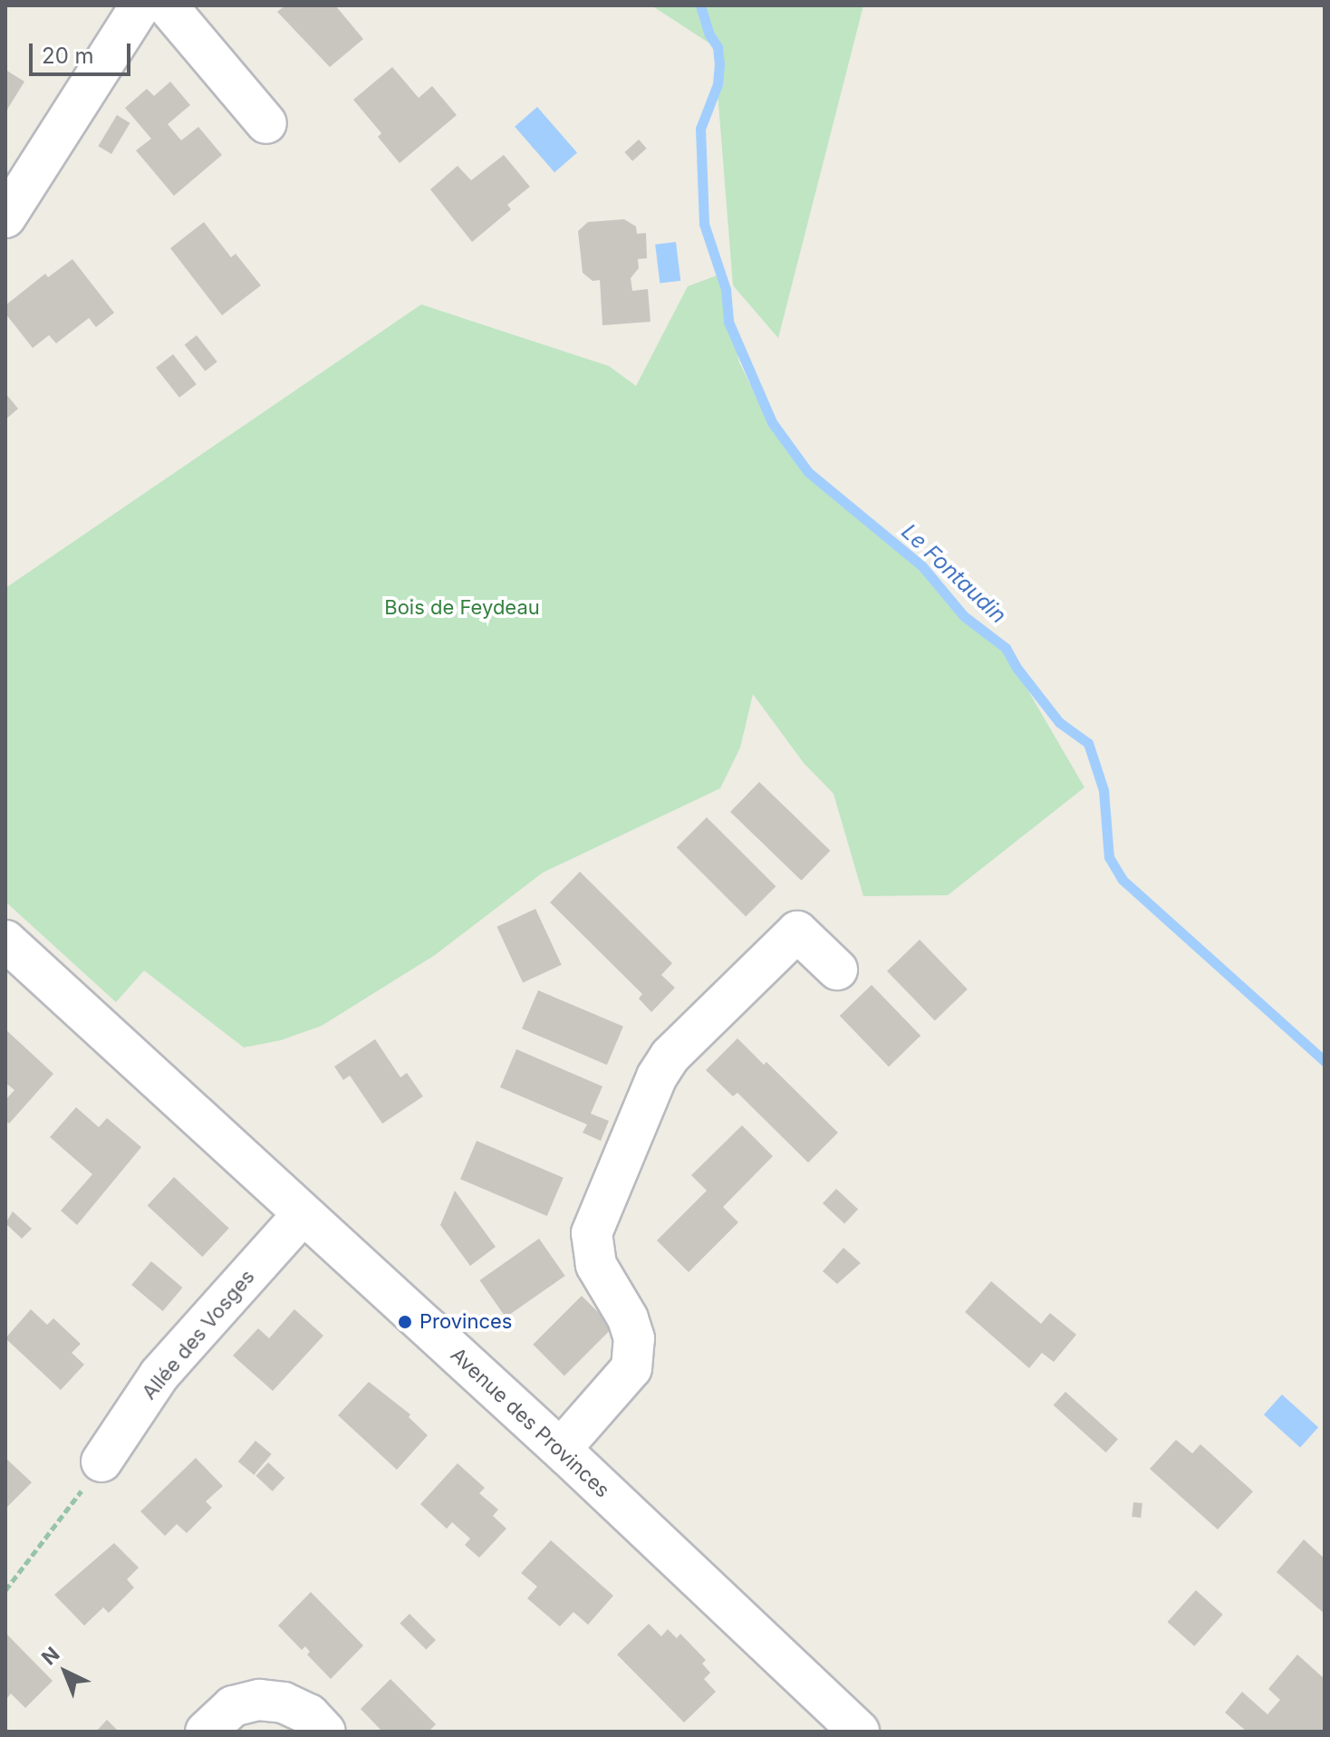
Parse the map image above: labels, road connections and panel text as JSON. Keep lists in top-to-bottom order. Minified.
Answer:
{"streets":{"street":["Allée des Vosges","Avenue des Provinces"]},"crossings":[["Allée des Vosges","Avenue des Provinces"]],"water":["Le Fontaudin"],"parks":["Bois de Feydeau"],"places":["Provinces"],"scale_bar":"20 m","north":"top left"}
